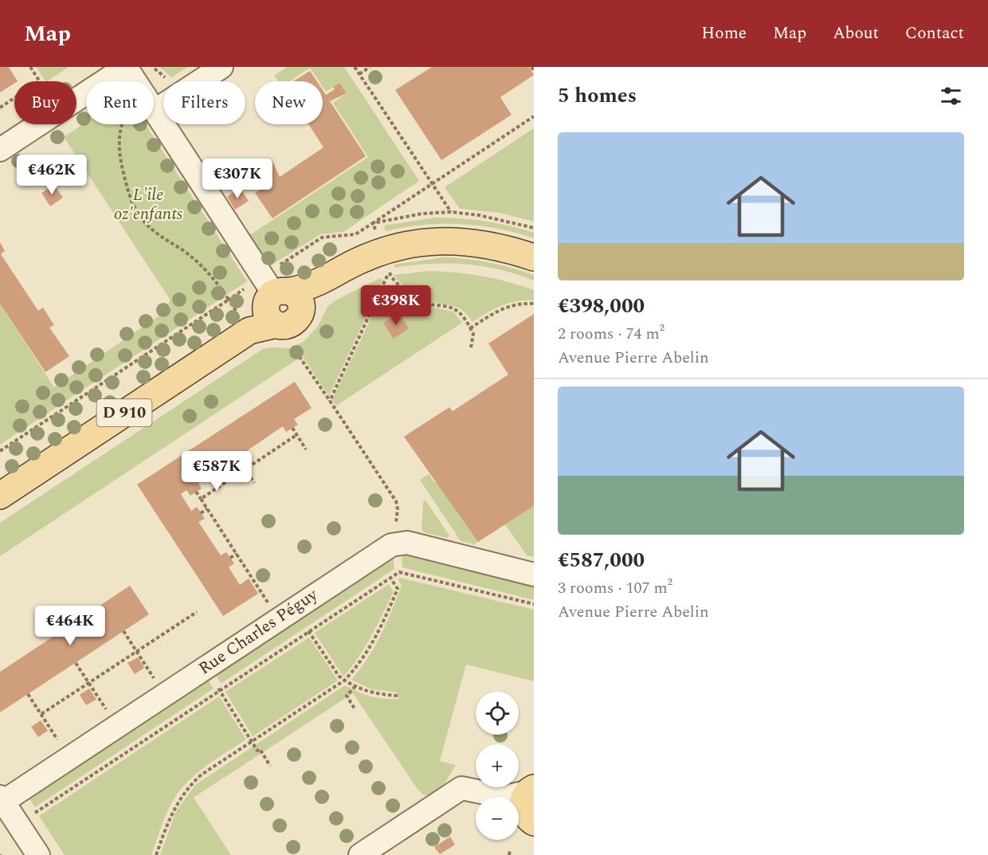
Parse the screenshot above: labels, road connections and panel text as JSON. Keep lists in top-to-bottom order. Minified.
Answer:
{"streets":{"main road":["D 910"],"street":["Rue Charles Péguy"]},"parks":["L'île oz'enfants"],"page":{"header":"Map","nav":["Home","Map","About","Contact"],"heading":"5 homes","chip":["Buy","Rent","Filters","New"],"list":[{"name":"€398,000","note":"2 rooms · 74 m² · Avenue Pierre Abelin"},{"name":"€587,000","note":"3 rooms · 107 m² · Avenue Pierre Abelin"}],"price":["€462K","€307K","€398K","€587K","€464K"],"map_buttons":["+","−"]}}
